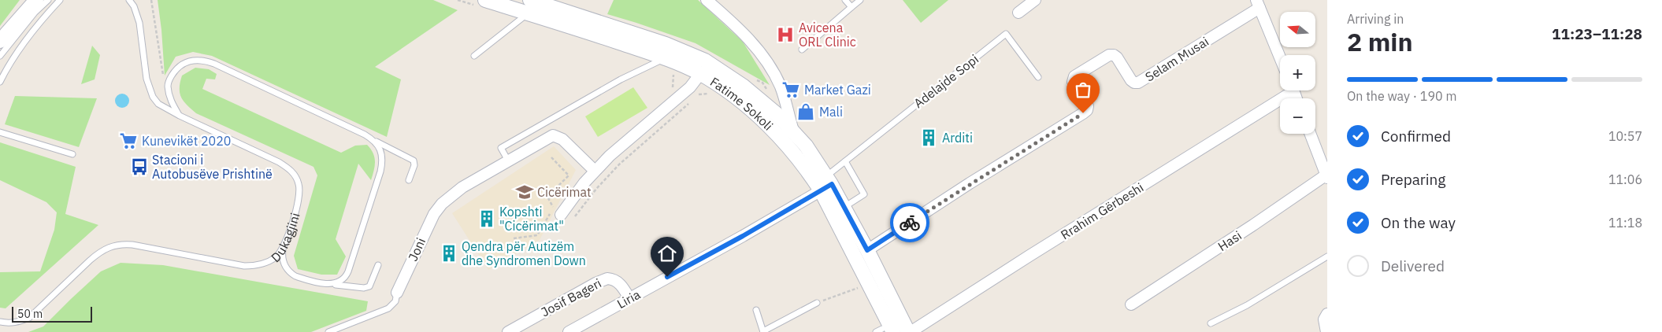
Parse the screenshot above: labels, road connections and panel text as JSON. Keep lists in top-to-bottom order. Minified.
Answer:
{"streets":{"street":["Selam Musai","Fatime Sokoli","Rrahim Gërbeshi","Hasi","Joni","Josif Bageri","Liria"],"lane":["Adelajde Sopi","Dukagjini"]},"crossings":[["Selam Musai","Fatime Sokoli"],["Adelajde Sopi","Fatime Sokoli"],["Adelajde Sopi","Liria"],["Fatime Sokoli","Rrahim Gërbeshi"],["Fatime Sokoli","Liria"],["Josif Bageri","Liria"]],"places":{"hospital":["Avicena ORL Clinic"],"supermarket":["Market Gazi","Kunevikët 2020"],"shop":["Mali"],"building":["Arditi","Kopshti \"Cicërimat\"","Qendra për Autizëm dhe Syndromen Down"],"bus stop":["Stacioni i Autobusëve Prishtinë"],"school or university":["Cicërimat"]},"scale_bar":"50 m","north":"left","page":{"heading":["2 min","Arriving in","11:23–11:28"],"map_buttons":["+","−"],"bar":"On the way · 190 m","list":[["Confirmed","10:57"],["Preparing","11:06"],["On the way","11:18"],"Delivered"],"scale":"50 m"}}
